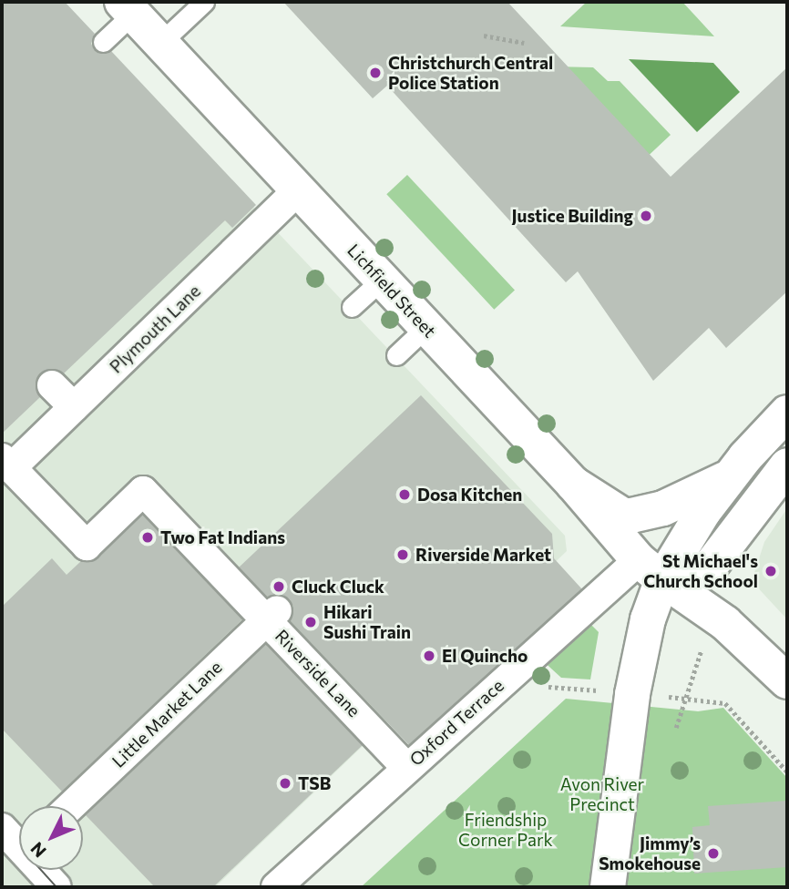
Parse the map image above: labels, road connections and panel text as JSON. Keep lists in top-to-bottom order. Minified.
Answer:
{"streets":{"street":["Lichfield Street","Plymouth Lane","Riverside Lane","Little Market Lane","Oxford Terrace"]},"crossings":[["Lichfield Street","Plymouth Lane"],["Lichfield Street","Oxford Terrace"],["Plymouth Lane","Riverside Lane"],["Riverside Lane","Little Market Lane"],["Riverside Lane","Oxford Terrace"]],"parks":["Avon River Precinct","Friendship Corner Park"],"places":["Christchurch Central Police Station","Justice Building","Dosa Kitchen","Two Fat Indians","Riverside Market","St Michael's Church School","Cluck Cluck","Hikari Sushi Train","El Quincho","TSB","Jimmy’s Smokehouse"],"north":"bottom left"}
